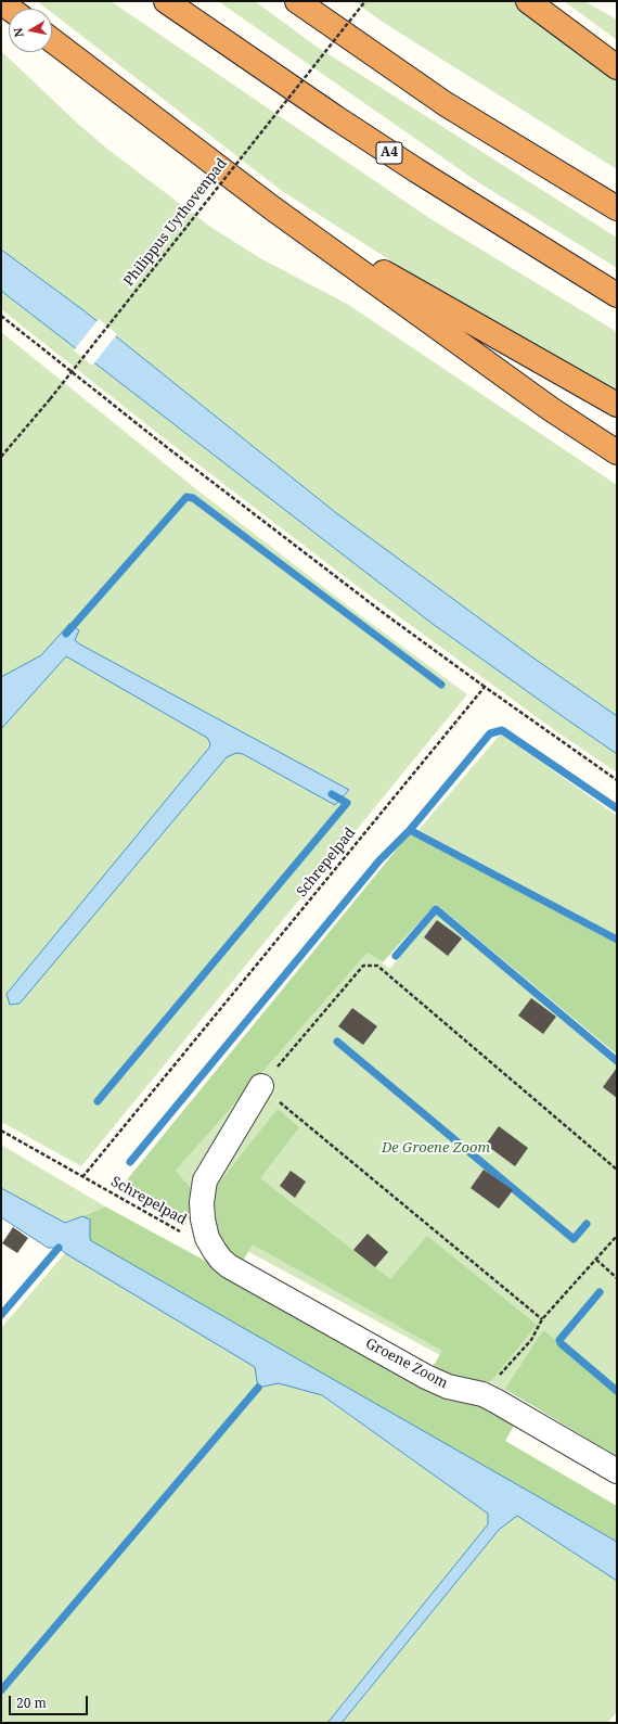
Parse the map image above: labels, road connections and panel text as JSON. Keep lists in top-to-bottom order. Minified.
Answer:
{"streets":{"highway":["A4"],"street":["Groene Zoom"],"path":["Philippus Uythovenpad","Schrepelpad"]},"crossings":[["Schrepelpad","Groene Zoom"]],"parks":["De Groene Zoom"],"scale_bar":"20 m","north":"left"}
